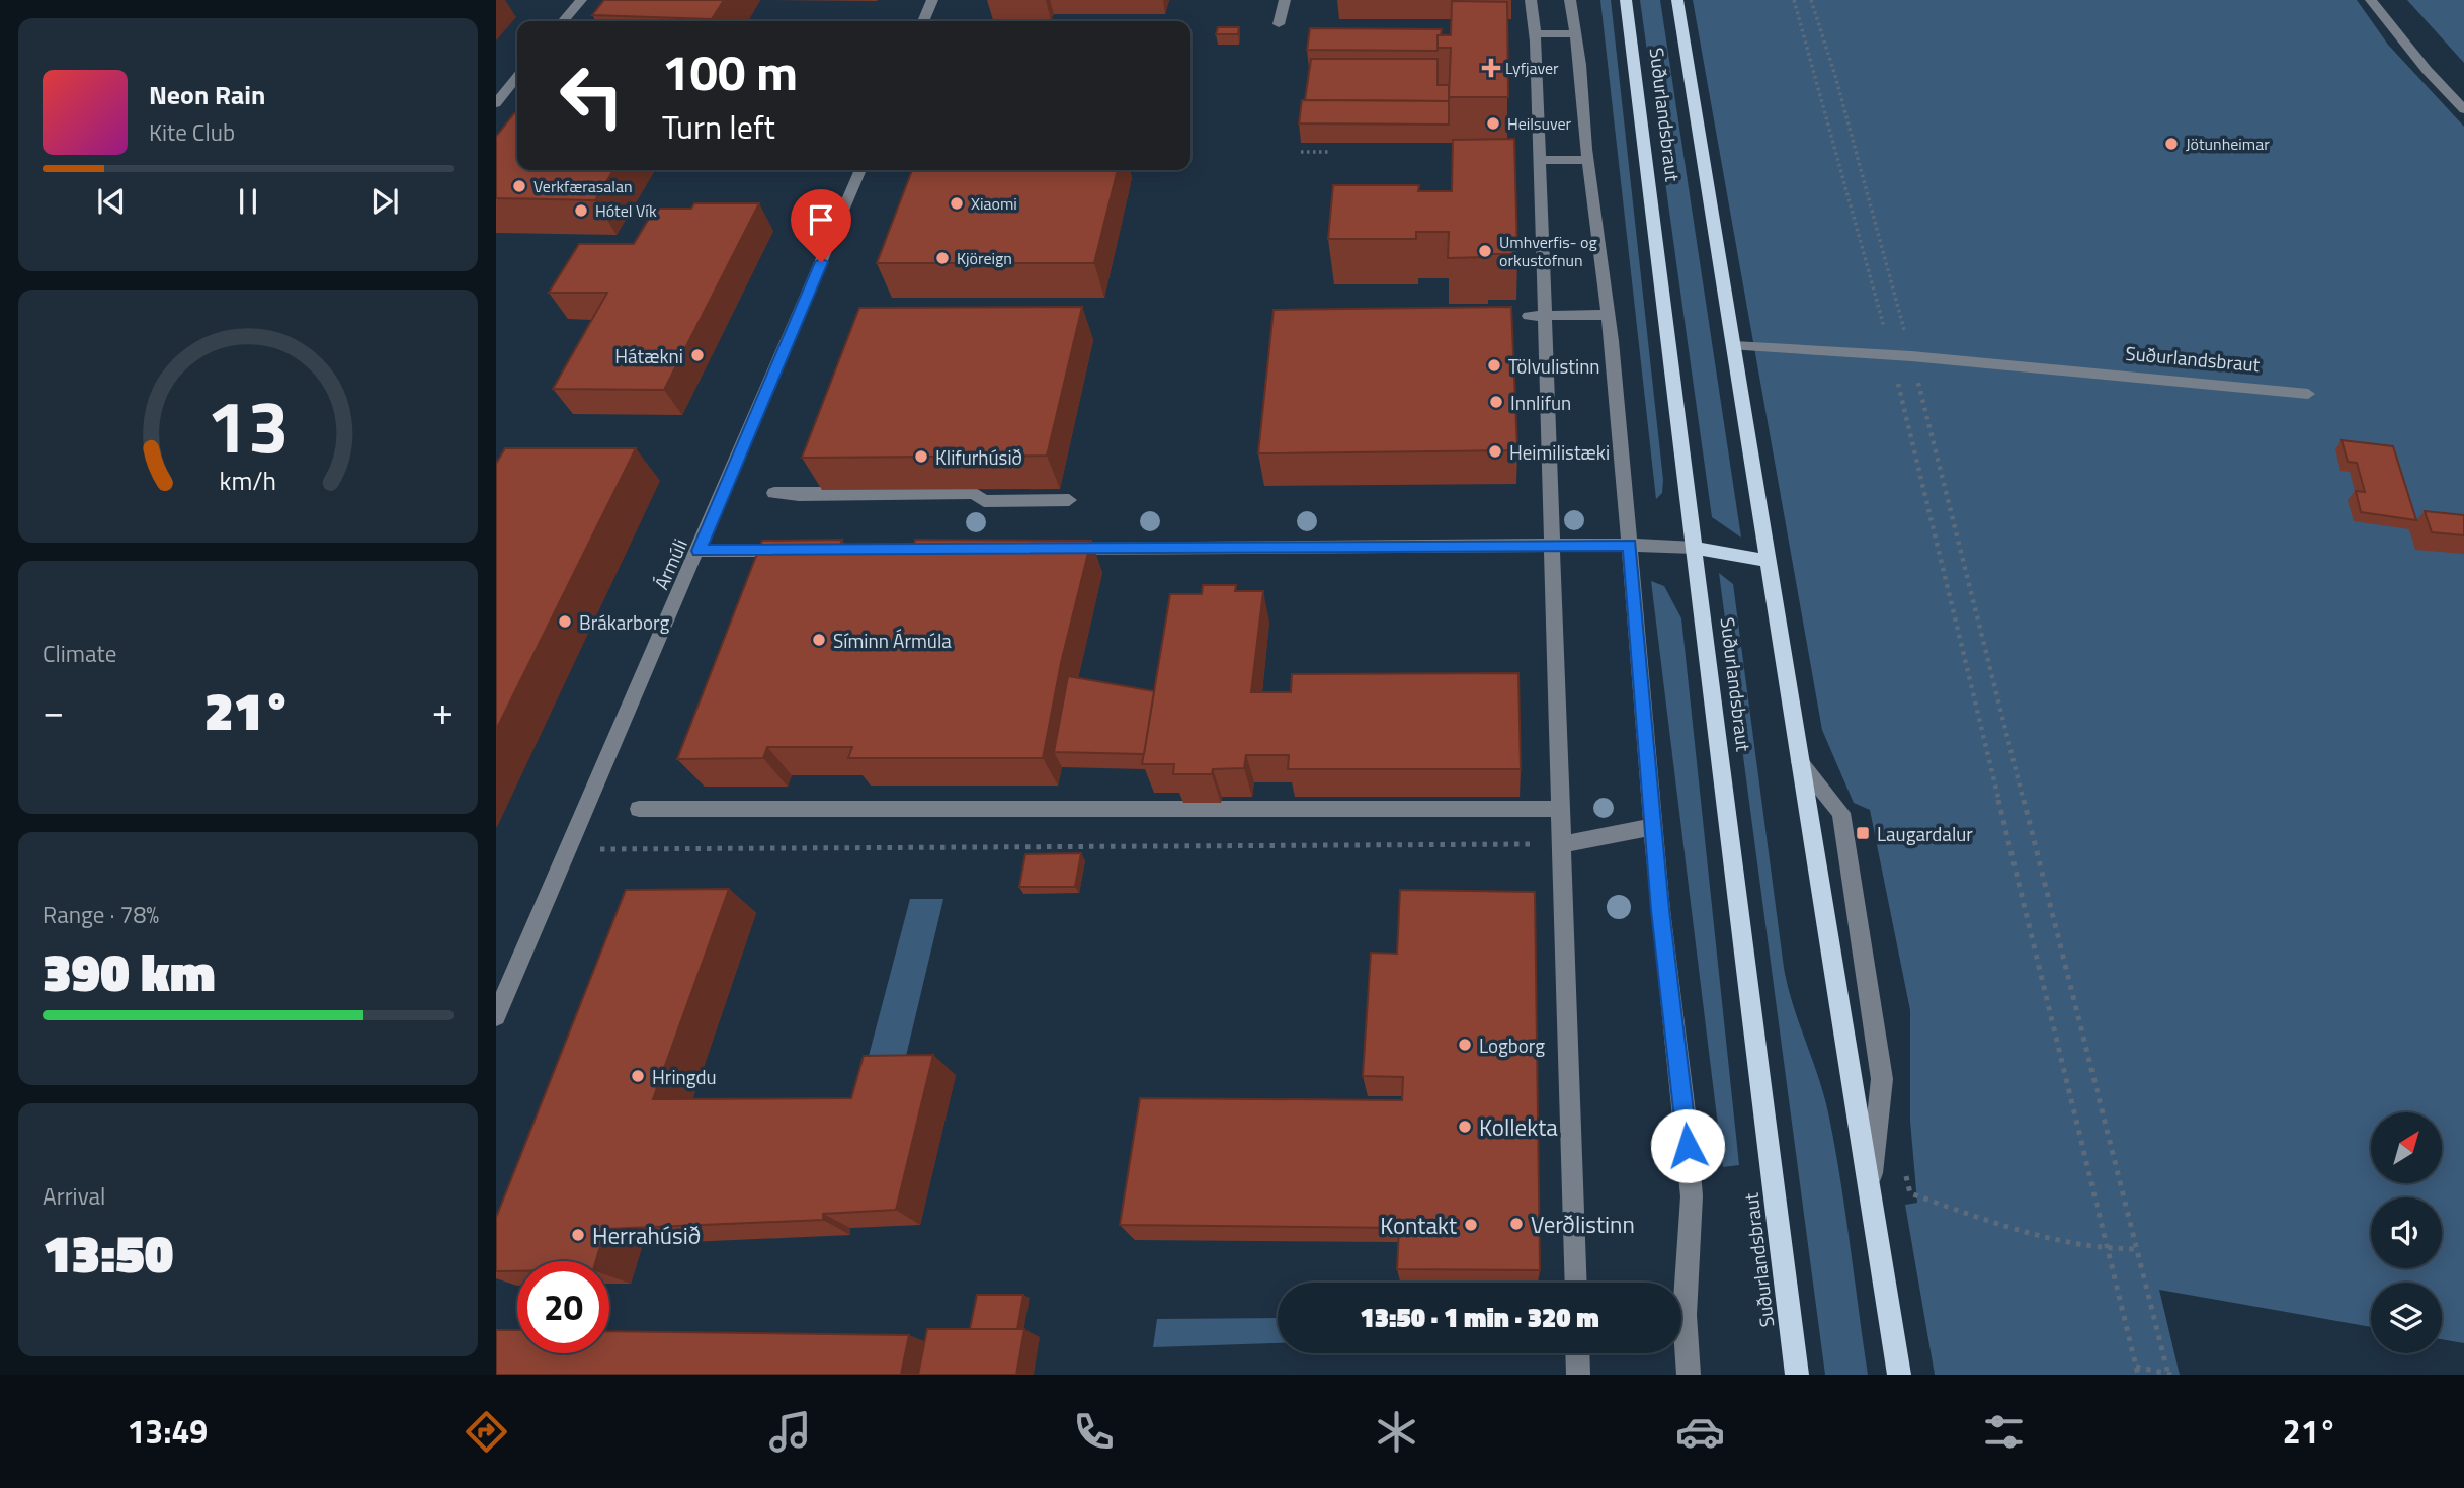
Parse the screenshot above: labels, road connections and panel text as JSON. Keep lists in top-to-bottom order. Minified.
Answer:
{"streets":{"main road":["Suðurlandsbraut"],"street":["Ármúli"]},"places":{"health":["Lyfjaver"],"other":["Heilsuver","Jötunheimar","Verkfærasalan","Xiaomi","Hótel Vík","Umhverfis- og orkustofnun","Kjöreign","Hátækni","Tölvulistinn","Innlifun","Heimilistæki","Klifurhúsið","Brákarborg","Síminn Ármúla","Logborg","Hringdu","Kollekta","Verðlistinn","Kontakt","Herrahúsið"],"transit":["Laugardalur"]},"north":"top right","page":{"turn":["100 m","Turn left"],"song":["Neon Rain","Kite Club"],"tile":["Climate",["Range · 78%","390 km"],["Arrival","13:50"]],"heat":["−","21°","+"],"limit":"20","trip":"13:50 · 1 min · 320 m","tabs":["13:49","21°"],"gauge":["13","km/h"]}}
